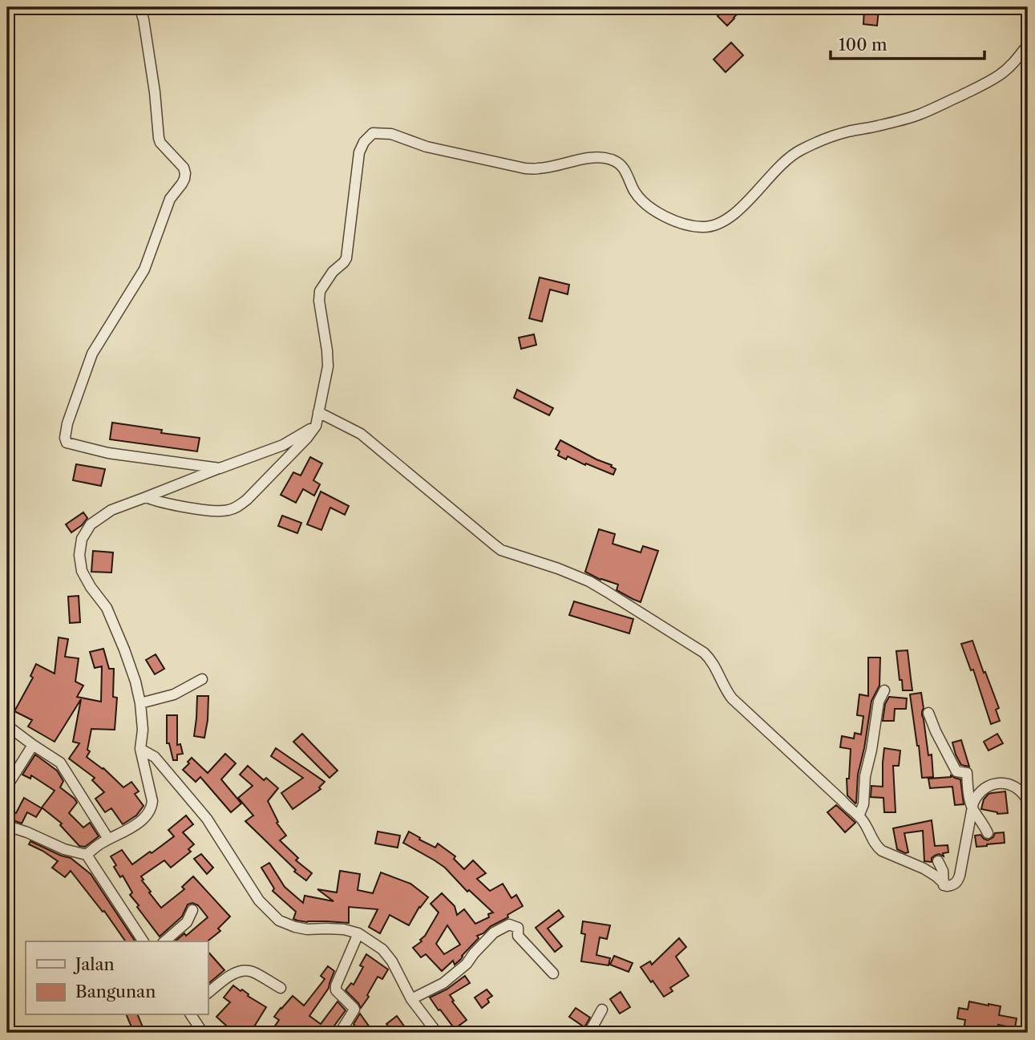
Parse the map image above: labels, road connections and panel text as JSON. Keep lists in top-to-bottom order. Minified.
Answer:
{"legend":["Jalan","Bangunan"],"scale_bar":"100 m"}
